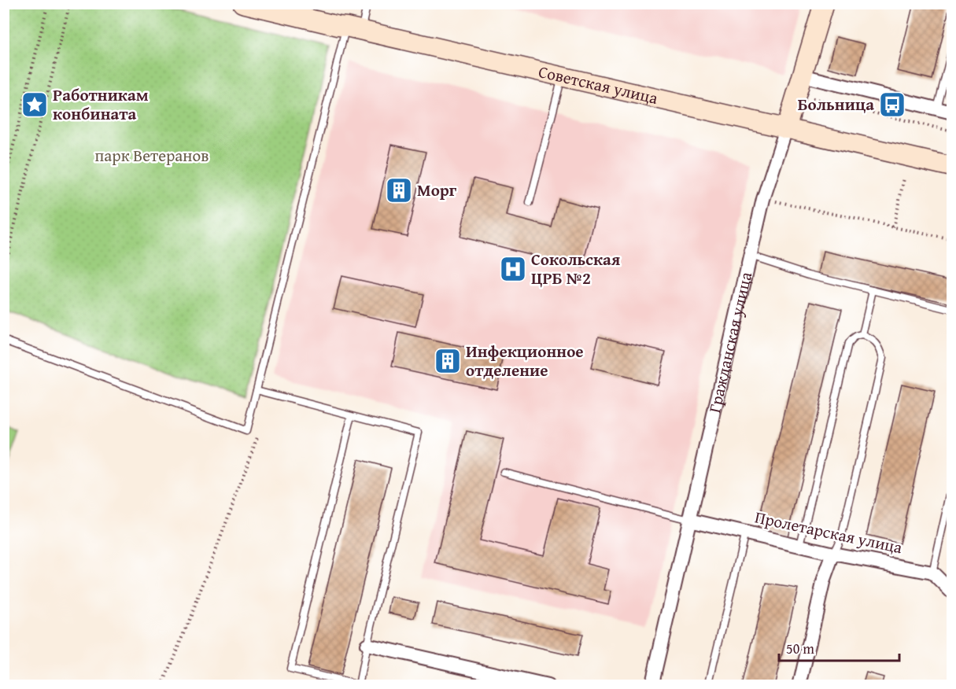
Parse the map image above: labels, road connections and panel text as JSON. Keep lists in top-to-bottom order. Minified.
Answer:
{"streets":{"main road":["Советская улица","Гражданская улица"],"street":["Пролетарская улица"]},"crossings":[["Советская улица","Гражданская улица"],["Гражданская улица","Пролетарская улица"]],"parks":["парк Ветеранов"],"places":{"place":["Работникам конбината"],"bus stop":["Больница"],"building":["Морг","Инфекционное отделение"],"hospital":["Сокольская ЦРБ №2"]},"scale_bar":"50 m"}
